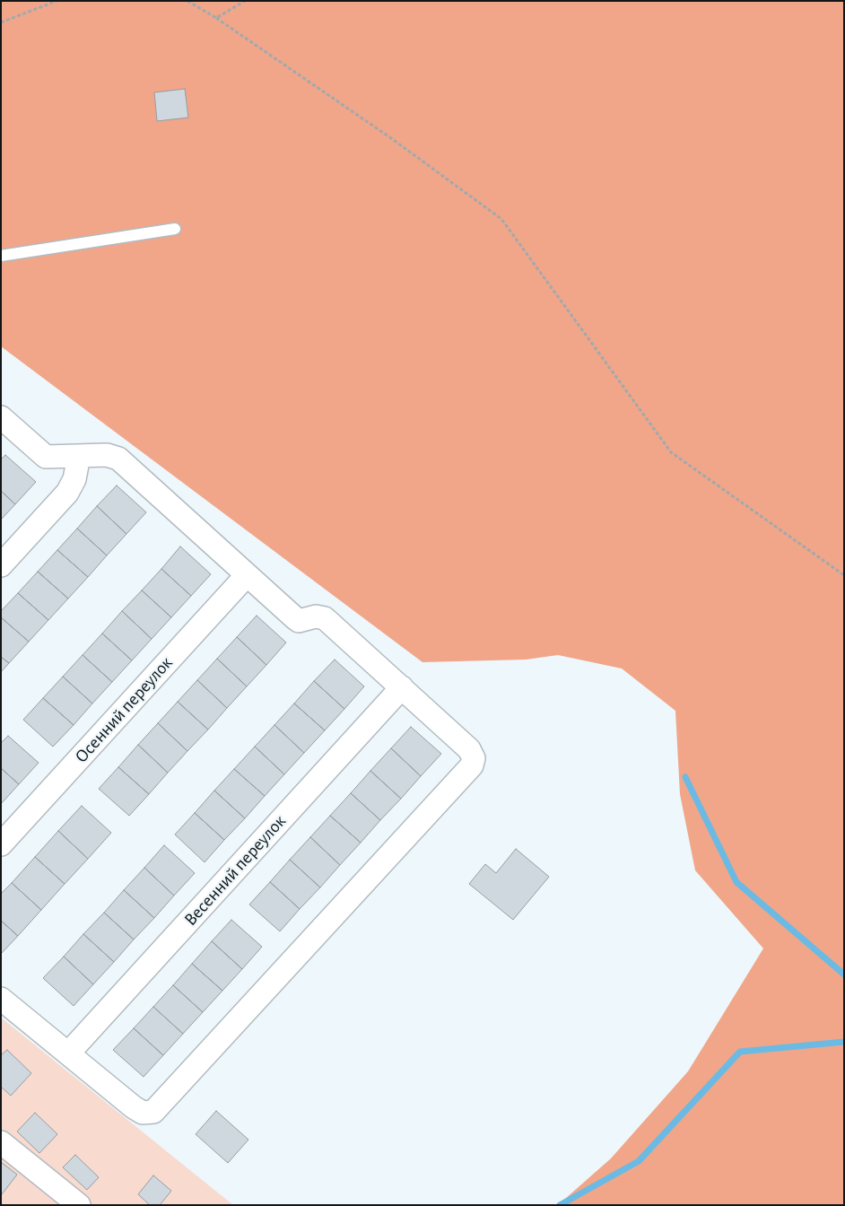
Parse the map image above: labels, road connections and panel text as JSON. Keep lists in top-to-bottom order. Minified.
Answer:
{"streets":{"street":["Осенний переулок","Весенний переулок"]}}
